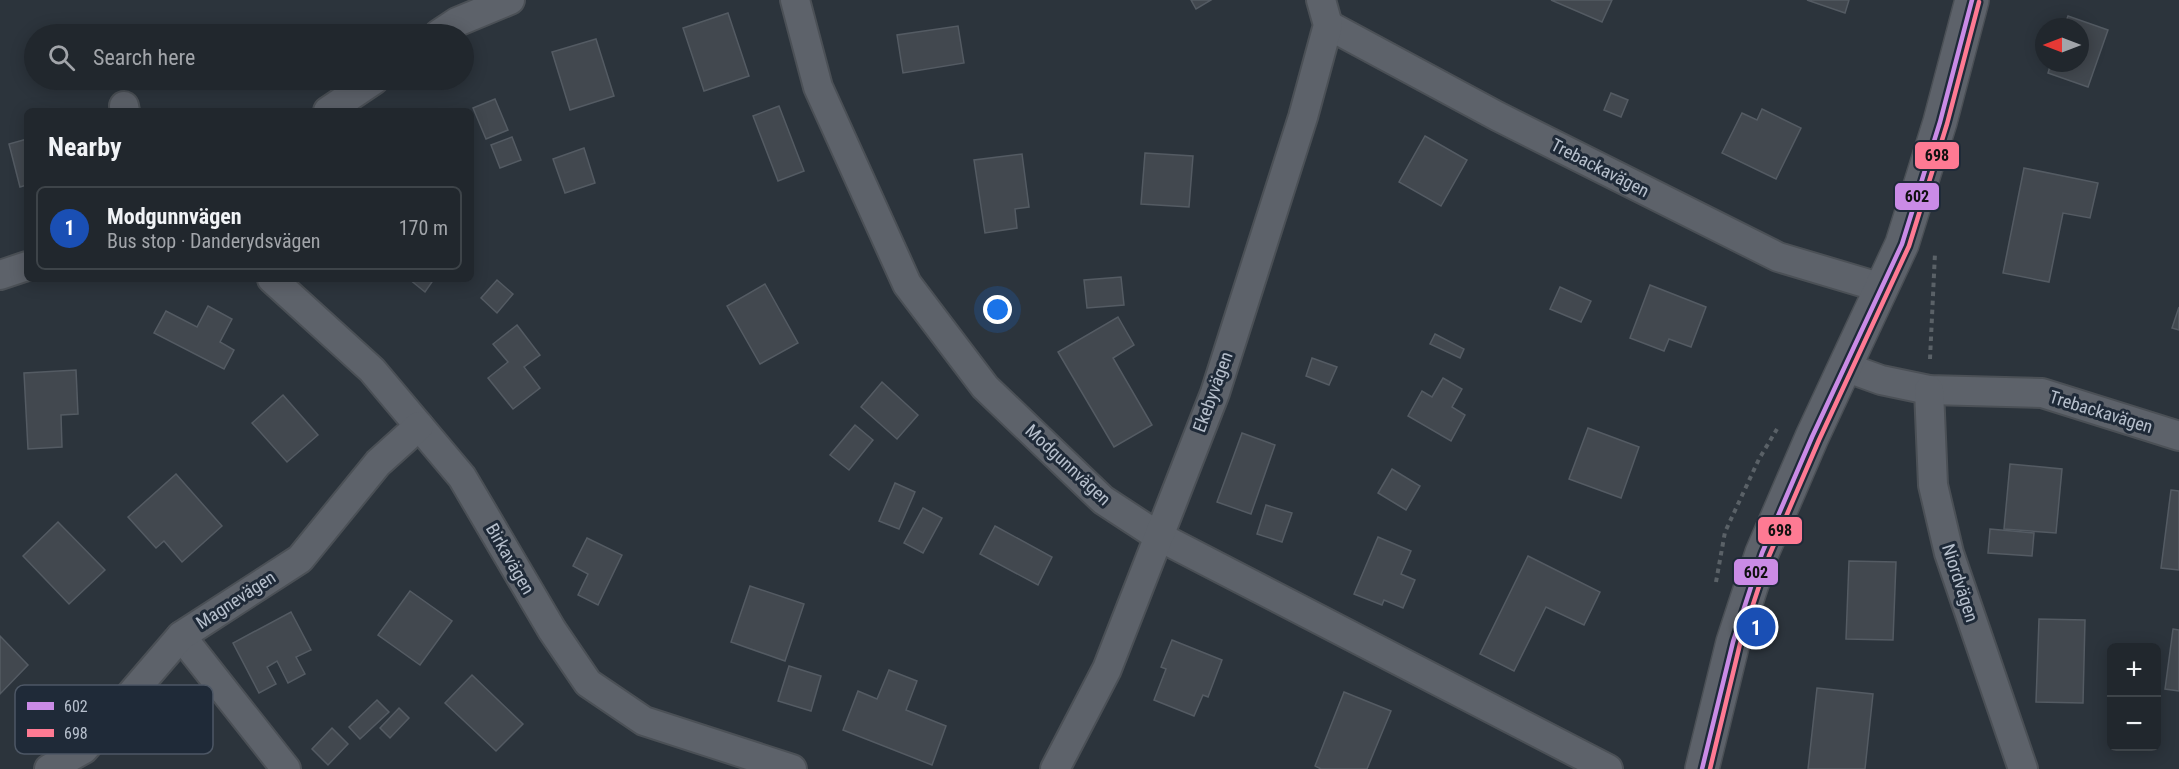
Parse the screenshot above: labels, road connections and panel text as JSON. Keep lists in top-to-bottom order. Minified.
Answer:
{"streets":{"street":["Trebackavägen","Ekebyvägen","Modgunnvägen","Birkavägen","Niordvägen","Magnevägen"]},"crossings":[["Trebackavägen","Ekebyvägen"],["Trebackavägen","Niordvägen"],["Ekebyvägen","Modgunnvägen"],["Birkavägen","Magnevägen"]],"lines":["transit line 602","transit line 698"],"legend":["602","698"],"north":"left","page":{"search":"Search here","heading":"Nearby","list":[{"mark":"1","name":"Modgunnvägen","note":"Bus stop · Danderydsvägen","value":"170 m"}],"pins":"1","map_buttons":["+","−"]}}
